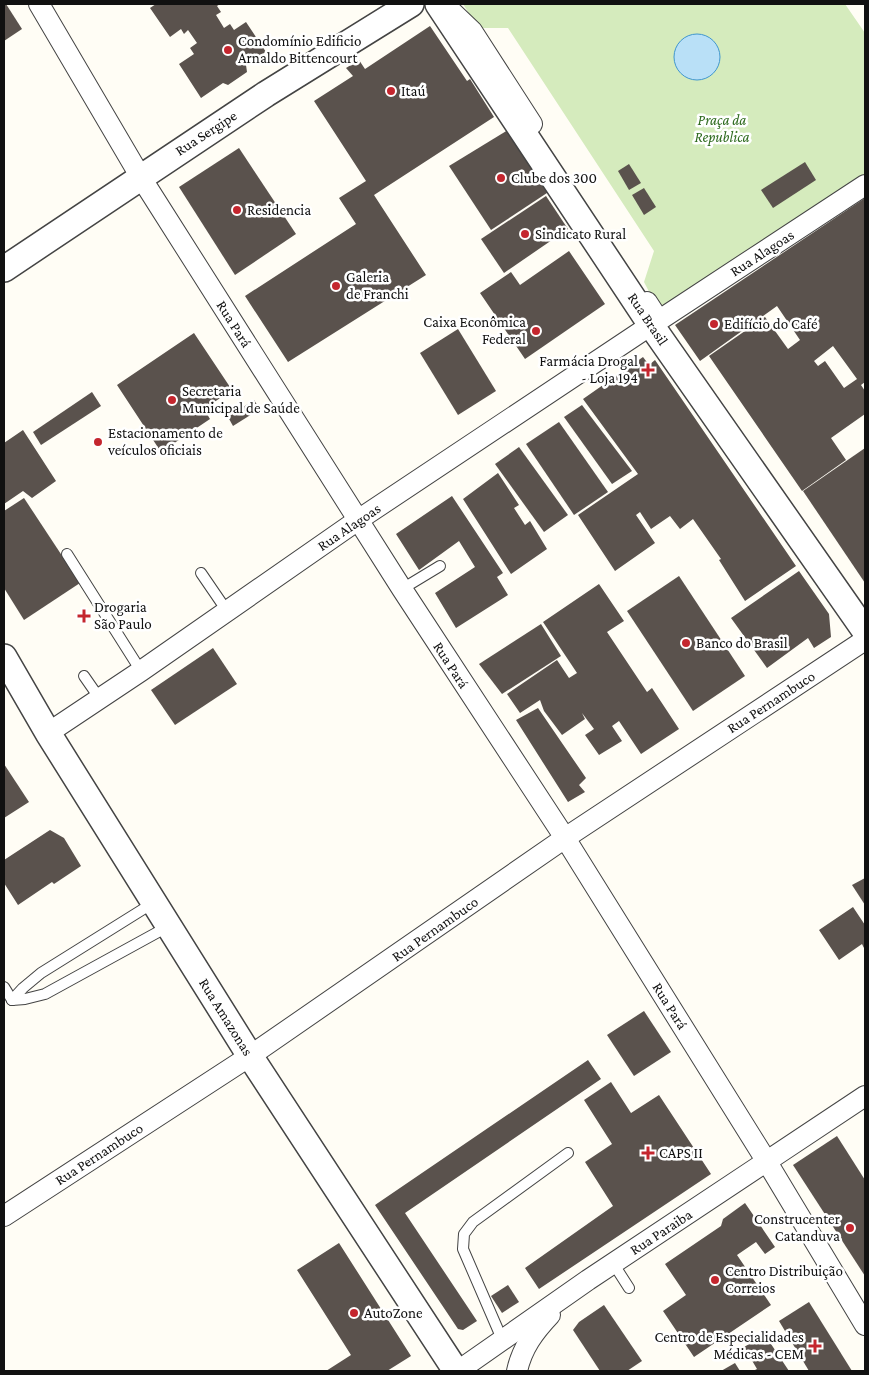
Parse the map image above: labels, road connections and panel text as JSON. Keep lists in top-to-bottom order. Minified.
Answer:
{"streets":{"street":["Rua Sergipe","Rua Alagoas","Rua Brasil","Rua Pará","Rua Pernambuco","Rua Amazonas","Rua Paraiba"]},"crossings":[["Rua Sergipe","Rua Pará"],["Rua Alagoas","Rua Brasil"],["Rua Alagoas","Rua Pará"],["Rua Alagoas","Rua Amazonas"],["Rua Pará","Rua Pernambuco"],["Rua Pará","Rua Paraiba"],["Rua Pernambuco","Rua Amazonas"],["Rua Amazonas","Rua Paraiba"]],"parks":["Praça da Republica"],"places":{"other":["Condomínio Edificio Arnaldo Bittencourt","Itaú","Clube dos 300","Residencia","Sindicato Rural","Galeria de Franchi","Edifício do Café","Caixa Econômica Federal","Secretaria Municipal de Saúde","Estacionamento de veículos oficiais","Banco do Brasil","Construcenter Catanduva","Centro Distribuição Correios","AutoZone"],"health":["Farmácia Drogal - Loja 194","Drogaria São Paulo","CAPS II","Centro de Especialidades Médicas - CEM"]}}
